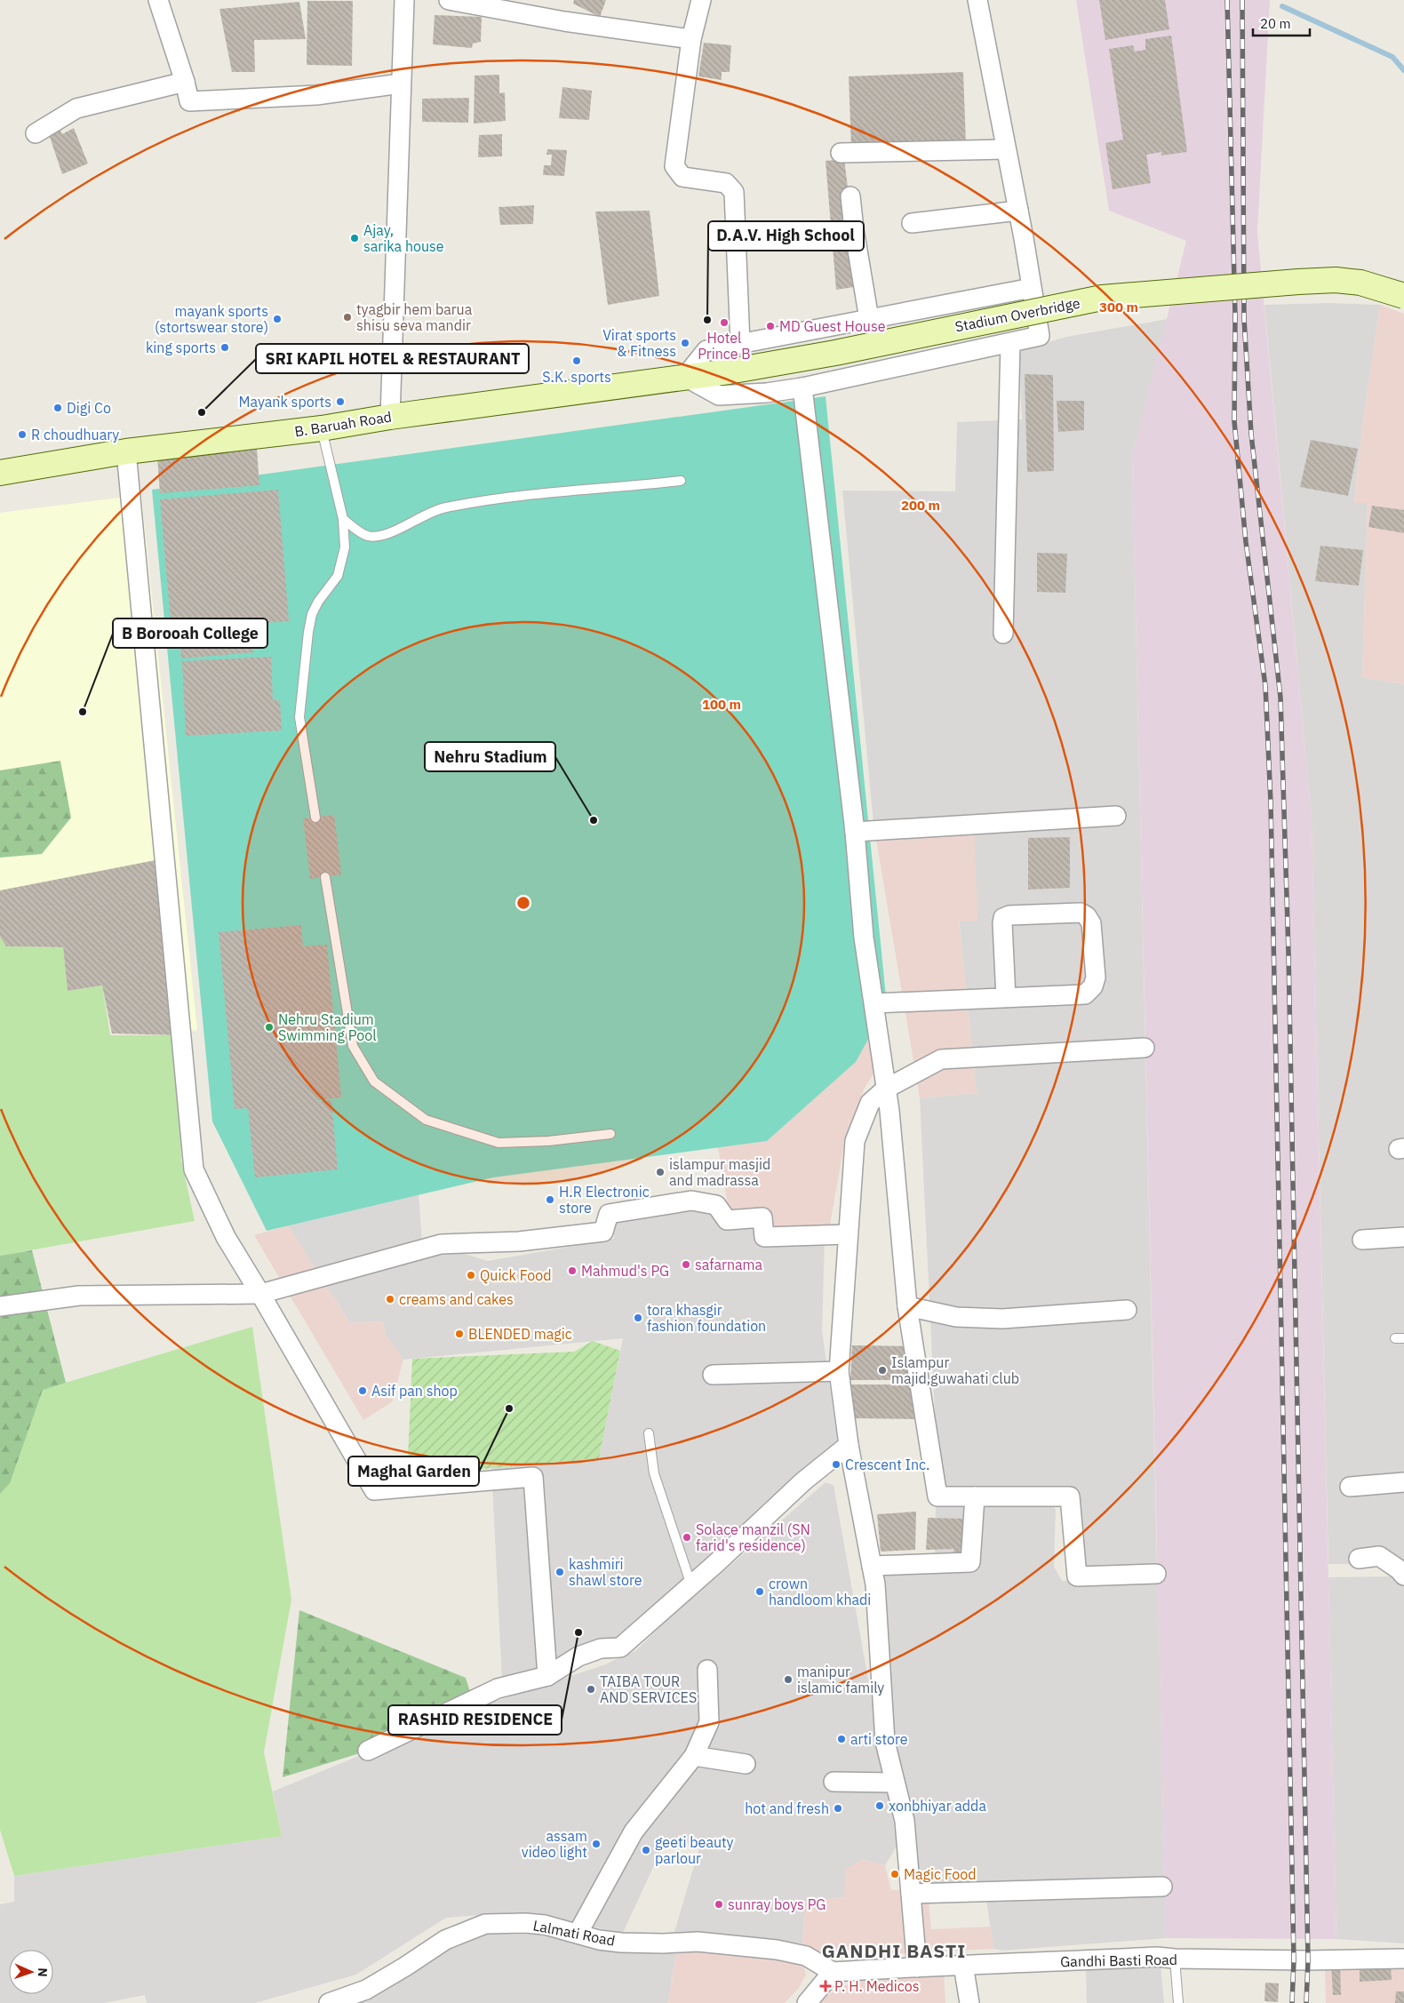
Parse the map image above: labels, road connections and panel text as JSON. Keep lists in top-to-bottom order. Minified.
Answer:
{"streets":{"main road":["Stadium Overbridge","B. Baruah Road"],"street":["Lalmati Road","Gandhi Basti Road"]},"crossings":[["Stadium Overbridge","B. Baruah Road"],["Lalmati Road","Gandhi Basti Road"]],"districts":["GANDHI BASTI"],"places":{"other":["Ajay, sarika house","tyagbir hem barua shisu seva mandir","mayank sports (stortswear store)","D.A.V. High School","Hotel Prince B","MD Guest House","Virat sports & Fitness","king sports","S.K. sports","Mayank sports","Digi Co","SRI KAPIL HOTEL & RESTAURANT","R choudhuary","B Borooah College","Nehru Stadium","Nehru Stadium Swimming Pool","islampur masjid and madrassa","H.R Electronic store","safarnama","Mahmud's PG","Quick Food","creams and cakes","tora khasgir fashion foundation","BLENDED magic","Islampur majid,guwahati club","Asif pan shop","Maghal Garden","Crescent Inc.","Solace manzil (SN farid's residence)","kashmiri shawl store","crown handloom khadi","RASHID RESIDENCE","manipur islamic family","TAIBA TOUR AND SERVICES","arti store","xonbhiyar adda","hot and fresh","assam video light","geeti beauty parlour","Magic Food","sunray boys PG"],"health":["P. H. Medicos"]},"scale_bar":"20 m","north":"right","rings":["300 m","200 m","100 m"]}
